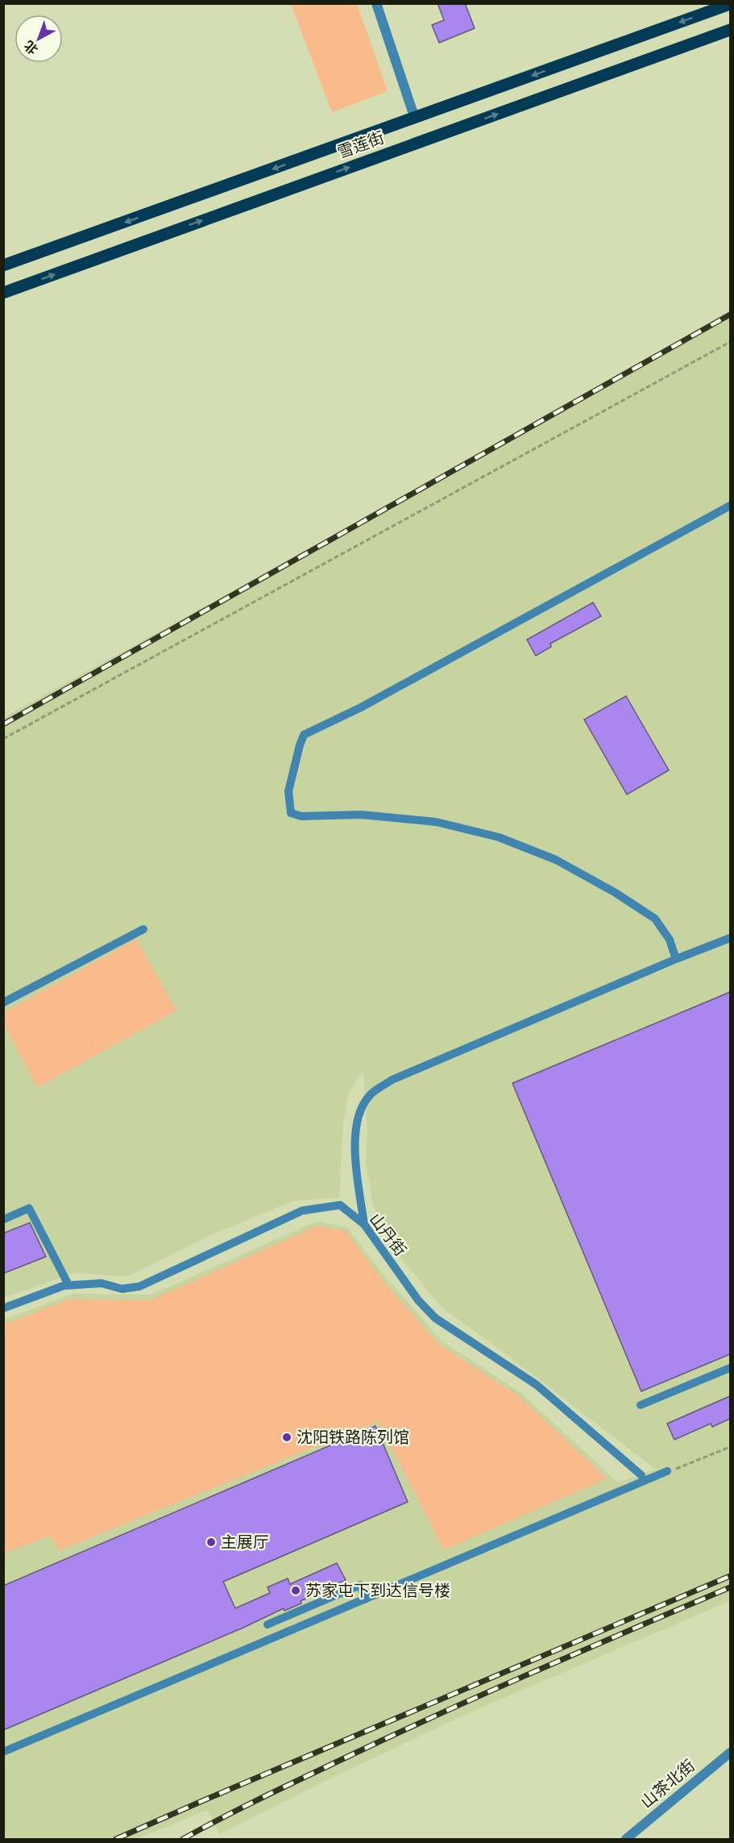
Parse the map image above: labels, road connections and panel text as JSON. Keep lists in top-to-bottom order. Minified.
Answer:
{"streets":{"main road":["雪莲街"],"street":["山茶北街"],"lane":["山丹街"]},"places":["沈阳铁路陈列馆","主展厅","苏家屯下到达信号楼"],"north":"bottom left"}
